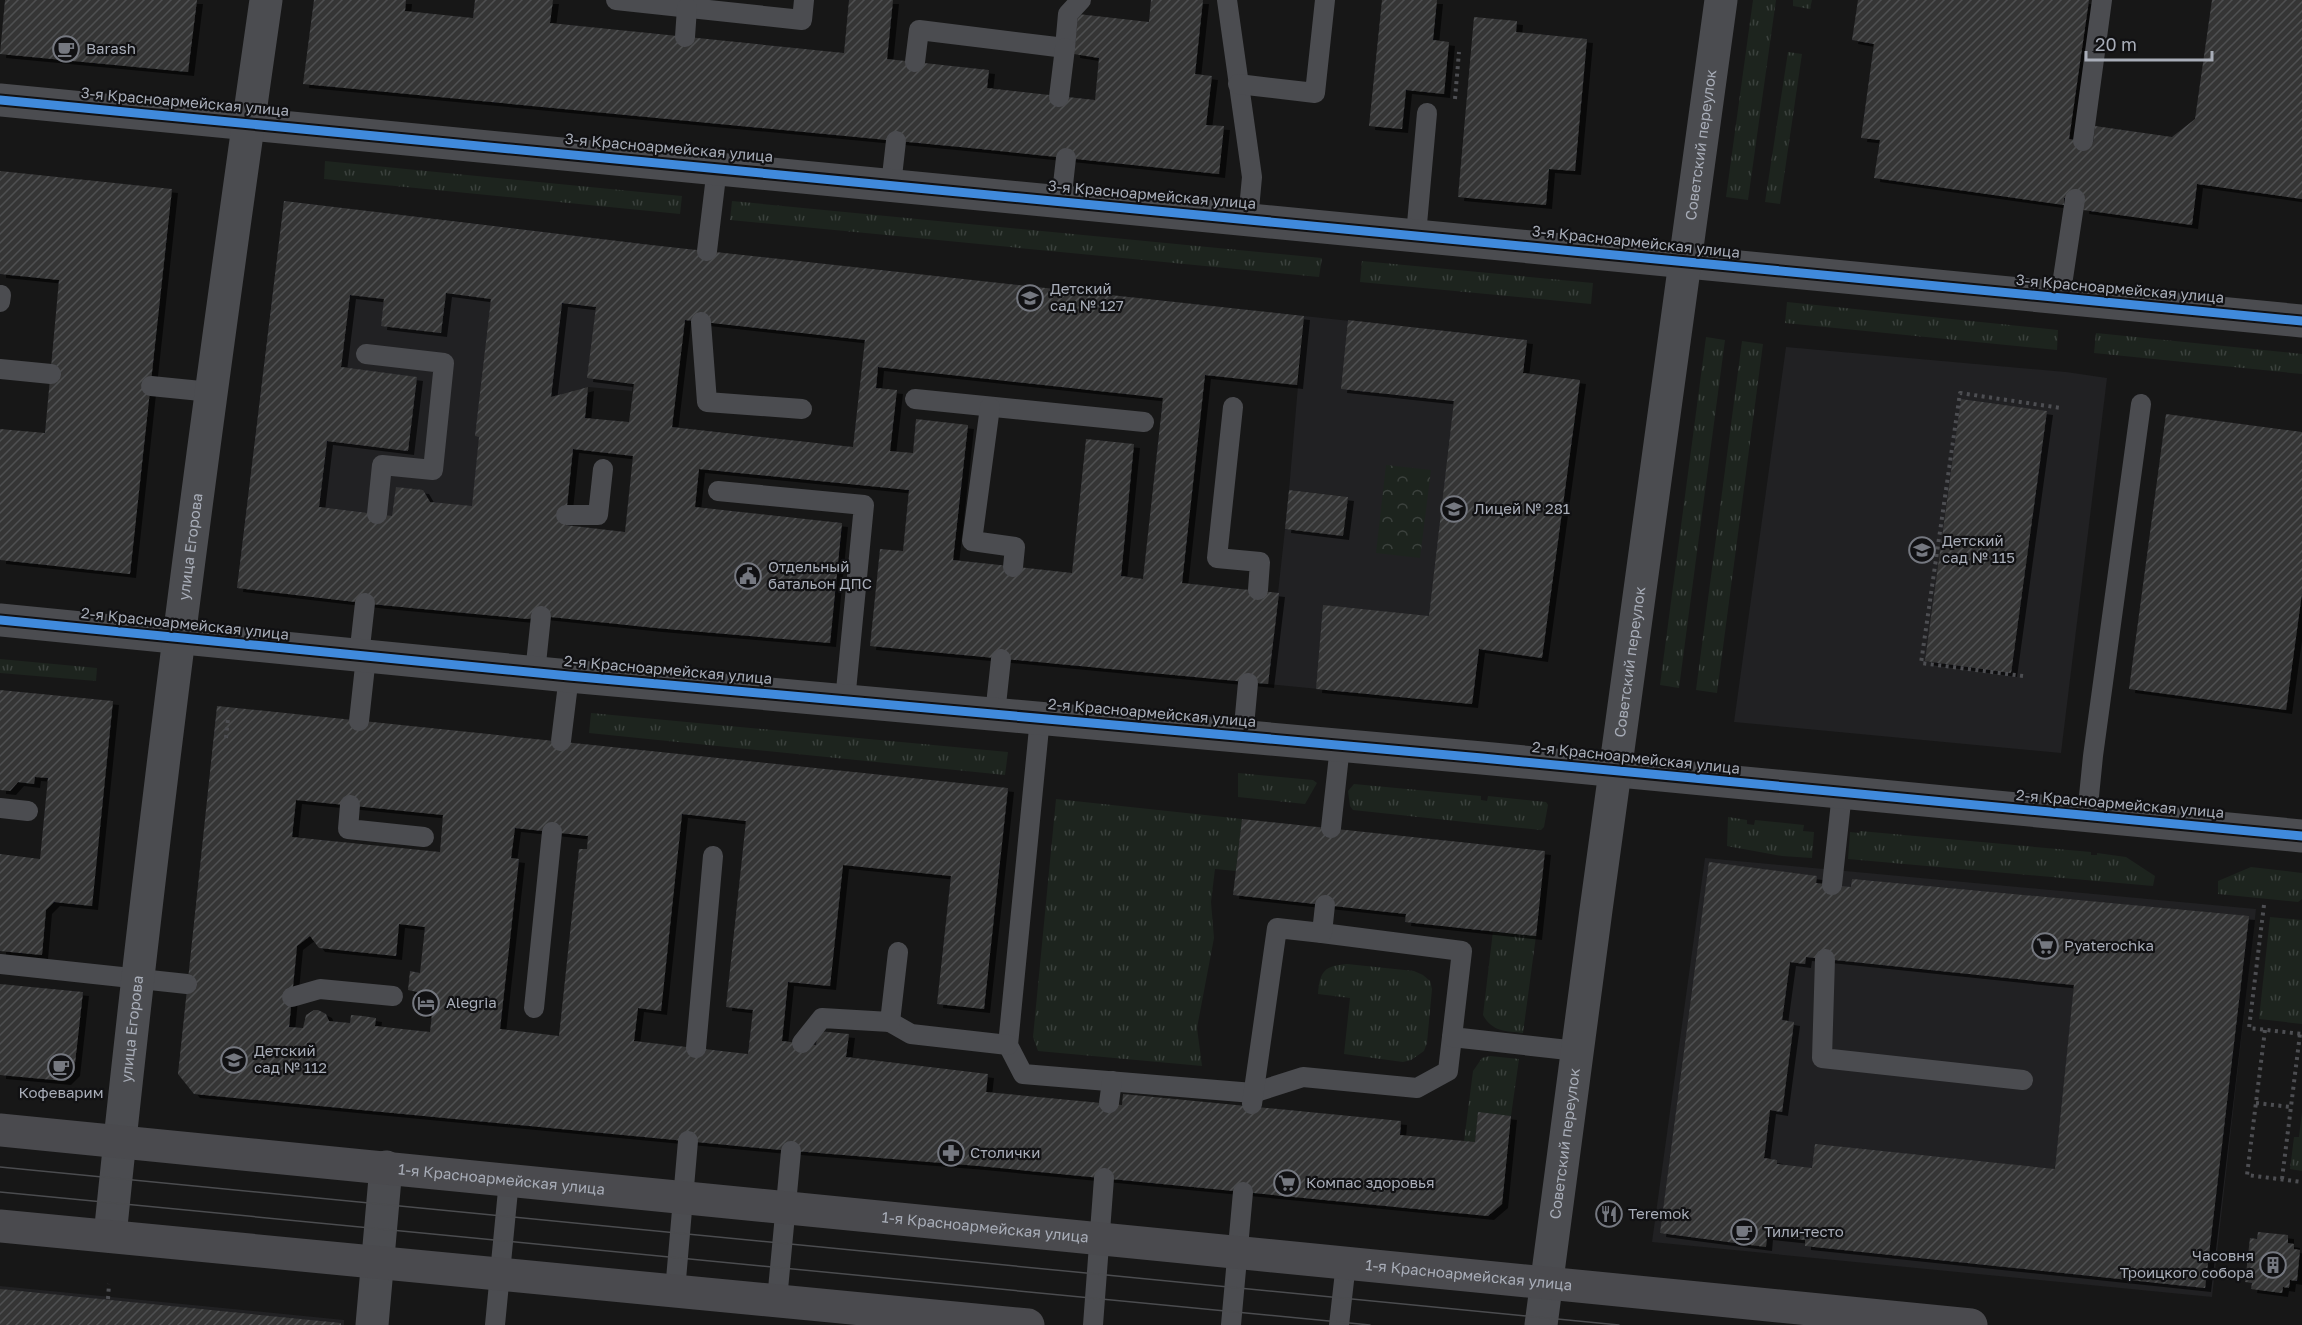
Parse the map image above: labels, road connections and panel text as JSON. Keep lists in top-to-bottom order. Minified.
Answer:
{"streets":{"main road":["1-я Красноармейская улица"],"street":["3-я Красноармейская улица","Советский переулок","улица Егорова","2-я Красноармейская улица"]},"crossings":[["3-я Красноармейская улица","Советский переулок"],["3-я Красноармейская улица","улица Егорова"],["Советский переулок","2-я Красноармейская улица"],["Советский переулок","1-я Красноармейская улица"],["улица Егорова","2-я Красноармейская улица"],["улица Егорова","1-я Красноармейская улица"]],"places":{"cafe":["Barash","Кофеварим","Тили-тесто"],"school or university":["Детский сад № 127","Лицей № 281","Детский сад № 115","Детский сад № 112"],"public building":["Отдельный батальон ДПС"],"supermarket":["Pyaterochka","Компас здоровья"],"hotel":["Alegria"],"pharmacy":["Столички"],"restaurant":["Teremok"],"building":["Часовня Троицкого собора"]},"scale_bar":"20 m"}
